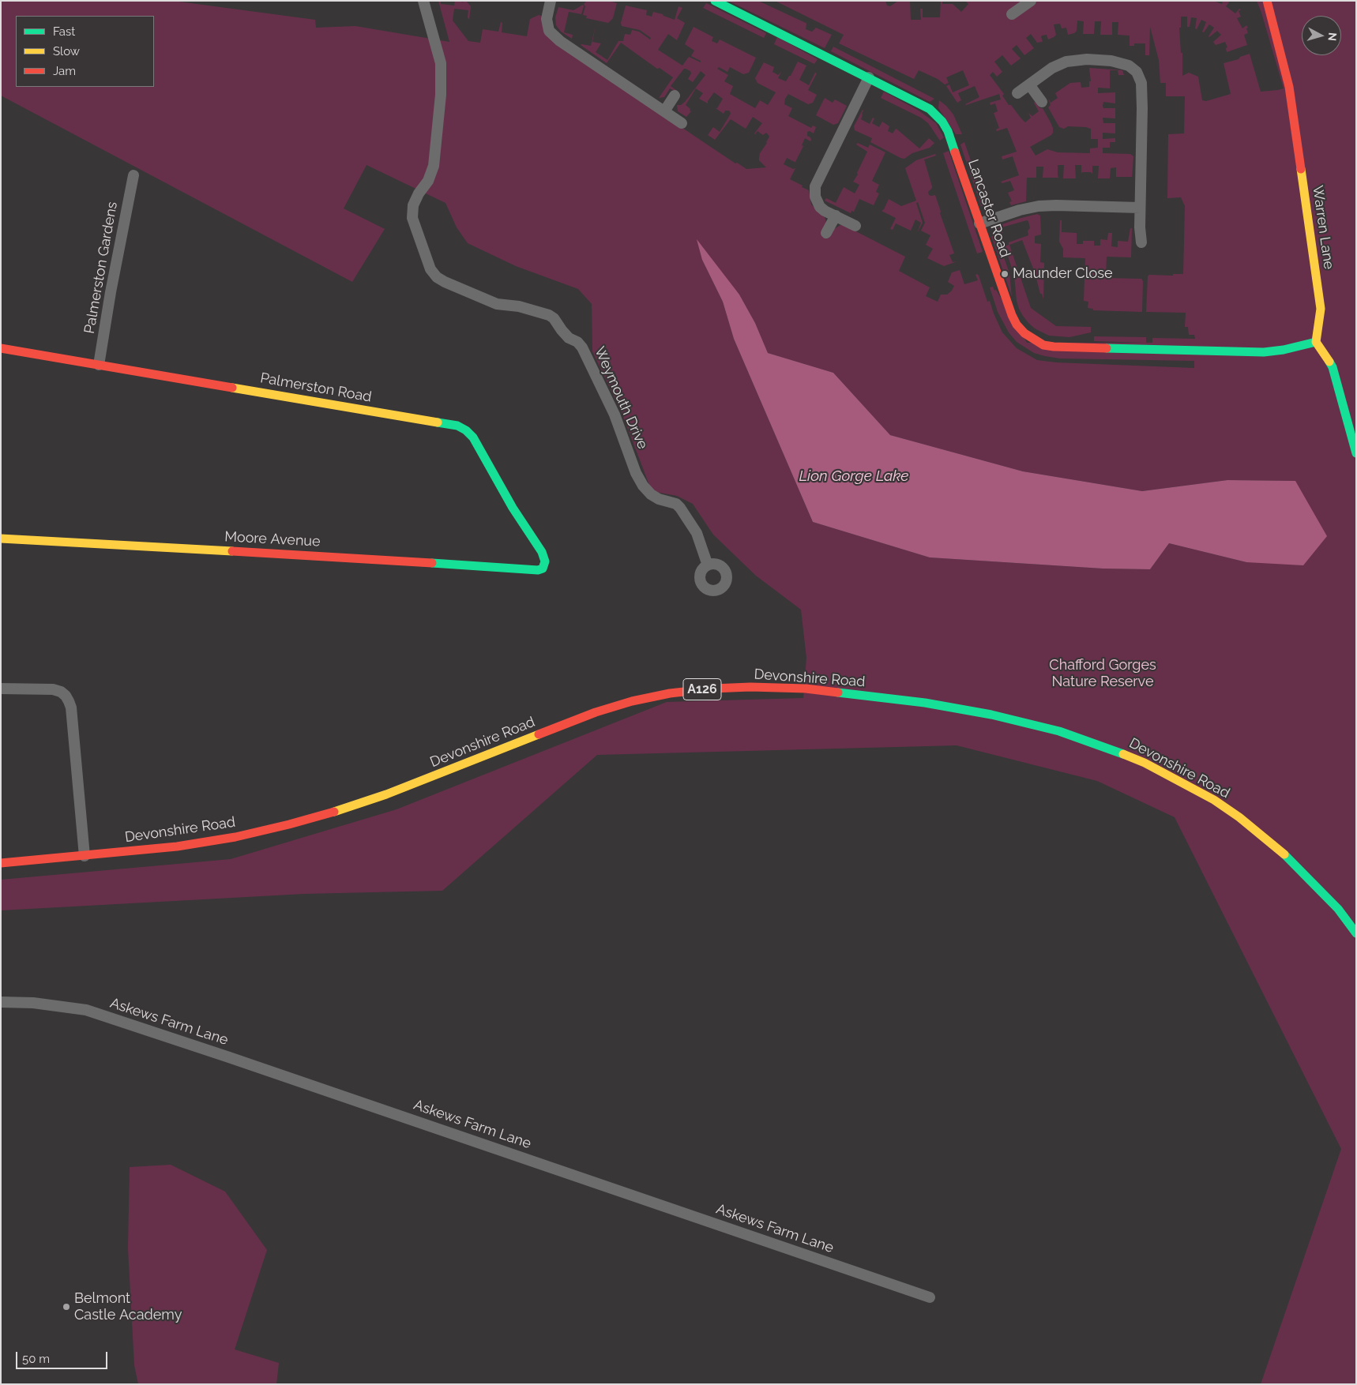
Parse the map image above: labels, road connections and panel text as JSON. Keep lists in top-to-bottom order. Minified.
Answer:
{"streets":{"street":["Lancaster Road","Warren Lane","Palmerston Gardens","Palmerston Road","Weymouth Drive","Moore Avenue","Devonshire Road","A126","Askews Farm Lane"]},"crossings":[["Lancaster Road","Warren Lane"],["Palmerston Gardens","Palmerston Road"],["Palmerston Road","Moore Avenue"]],"water":["Lion Gorge Lake"],"parks":["Chafford Gorges Nature Reserve"],"places":["Maunder Close","Belmont Castle Academy"],"legend":["Fast","Slow","Jam"],"scale_bar":"50 m","north":"right"}
